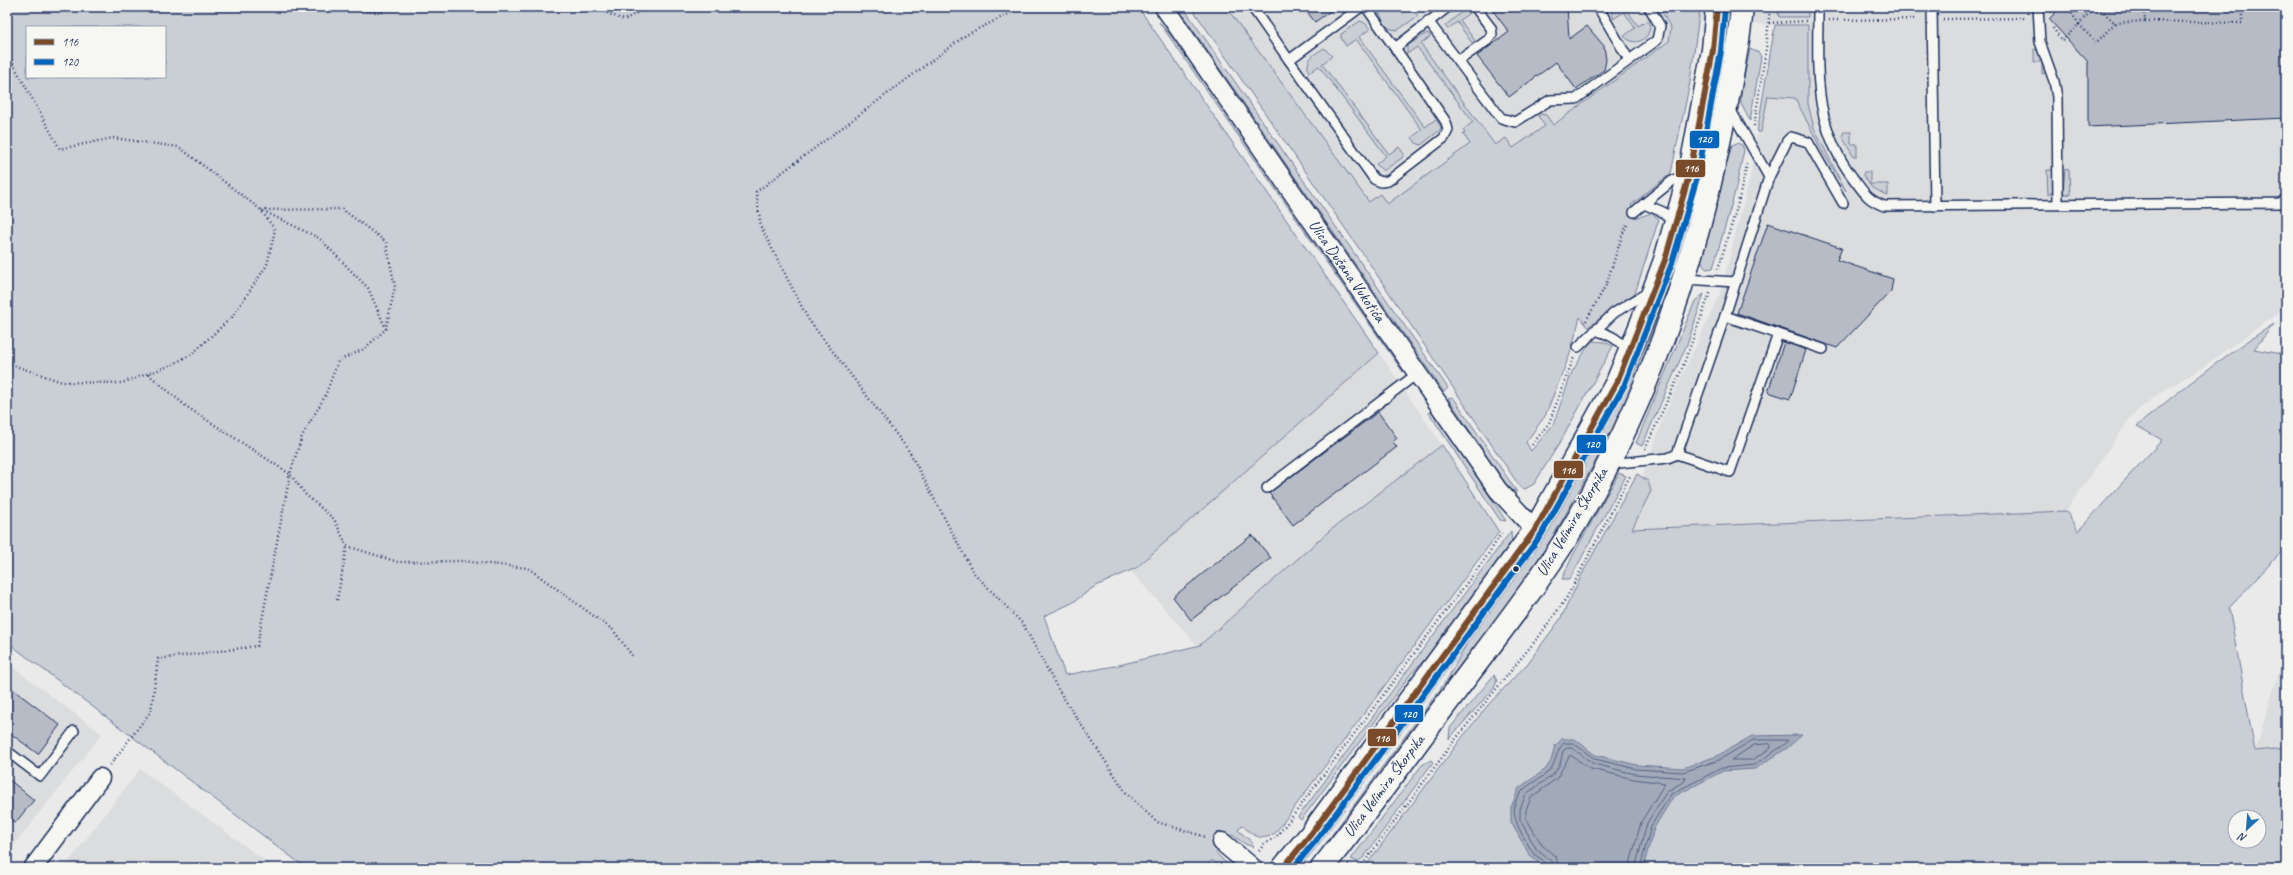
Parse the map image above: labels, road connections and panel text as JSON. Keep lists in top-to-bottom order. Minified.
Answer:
{"streets":{"main road":["Ulica Velimira Škorpika"],"street":["Ulica Dušana Vukotića"]},"crossings":[["Ulica Dušana Vukotića","Ulica Velimira Škorpika"]],"lines":["transit line 116","transit line 120"],"legend":["116","120"],"north":"bottom left"}
